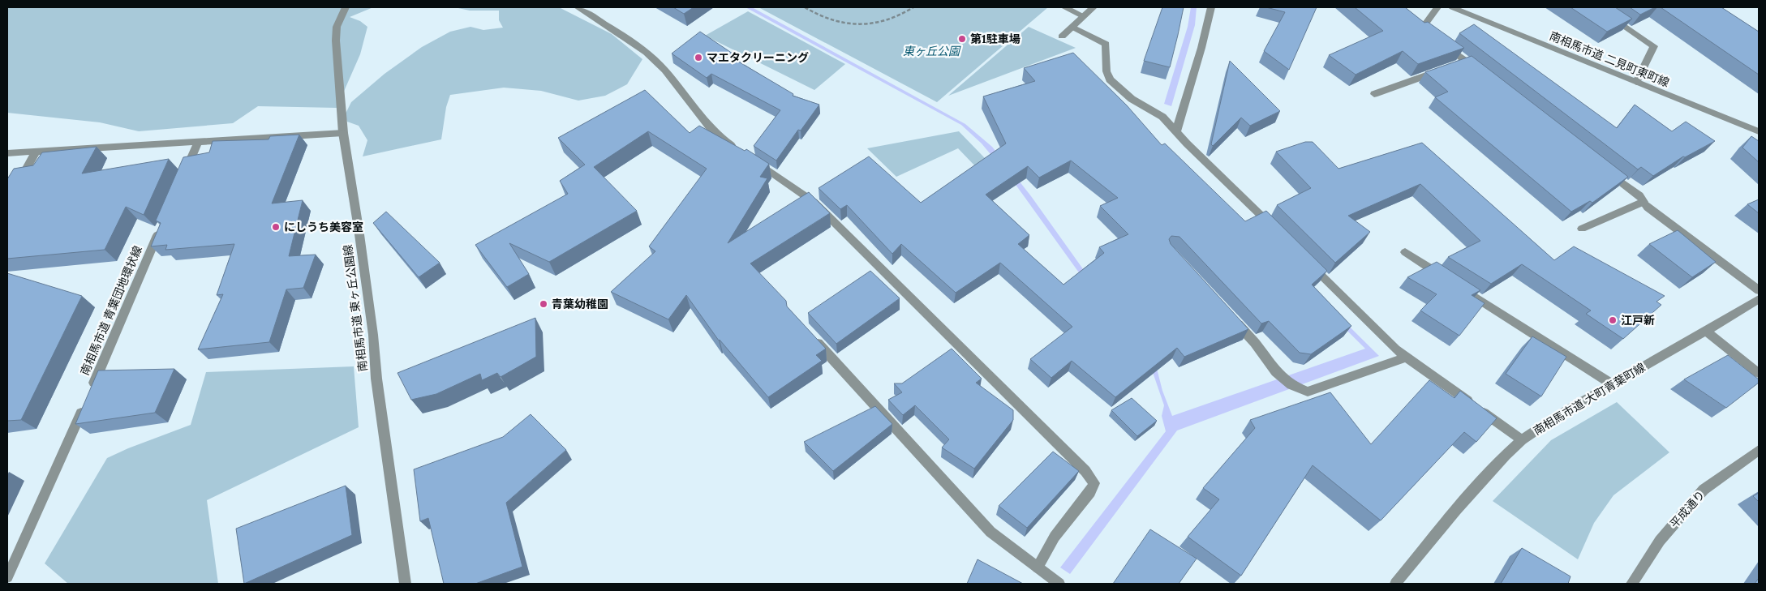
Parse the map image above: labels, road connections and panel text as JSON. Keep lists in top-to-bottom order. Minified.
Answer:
{"streets":{"street":["南相馬市道 二見町東町線","南相馬市道 東ヶ丘公園線","南相馬市道 青葉団地環状線","南相馬市道 大町青葉町線","平成通り"]},"parks":["東ヶ丘公園"],"places":["第1駐車場","マエタクリーニング","にしうち美容室","青葉幼稚園","江戸新"]}
